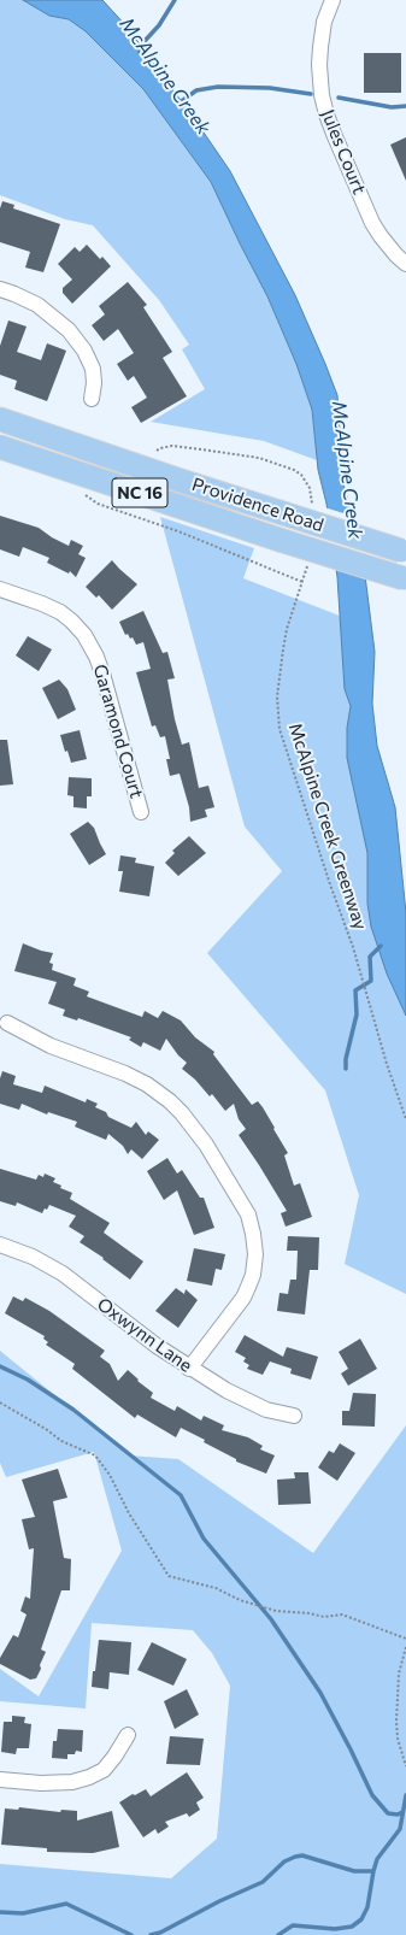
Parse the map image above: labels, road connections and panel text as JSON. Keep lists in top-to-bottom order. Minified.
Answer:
{"streets":{"main road":["NC 16","Providence Road"],"street":["Jules Court","Garamond Court","Oxwynn Lane"],"path":["McAlpine Creek Greenway"]},"water":["McAlpine Creek"]}
